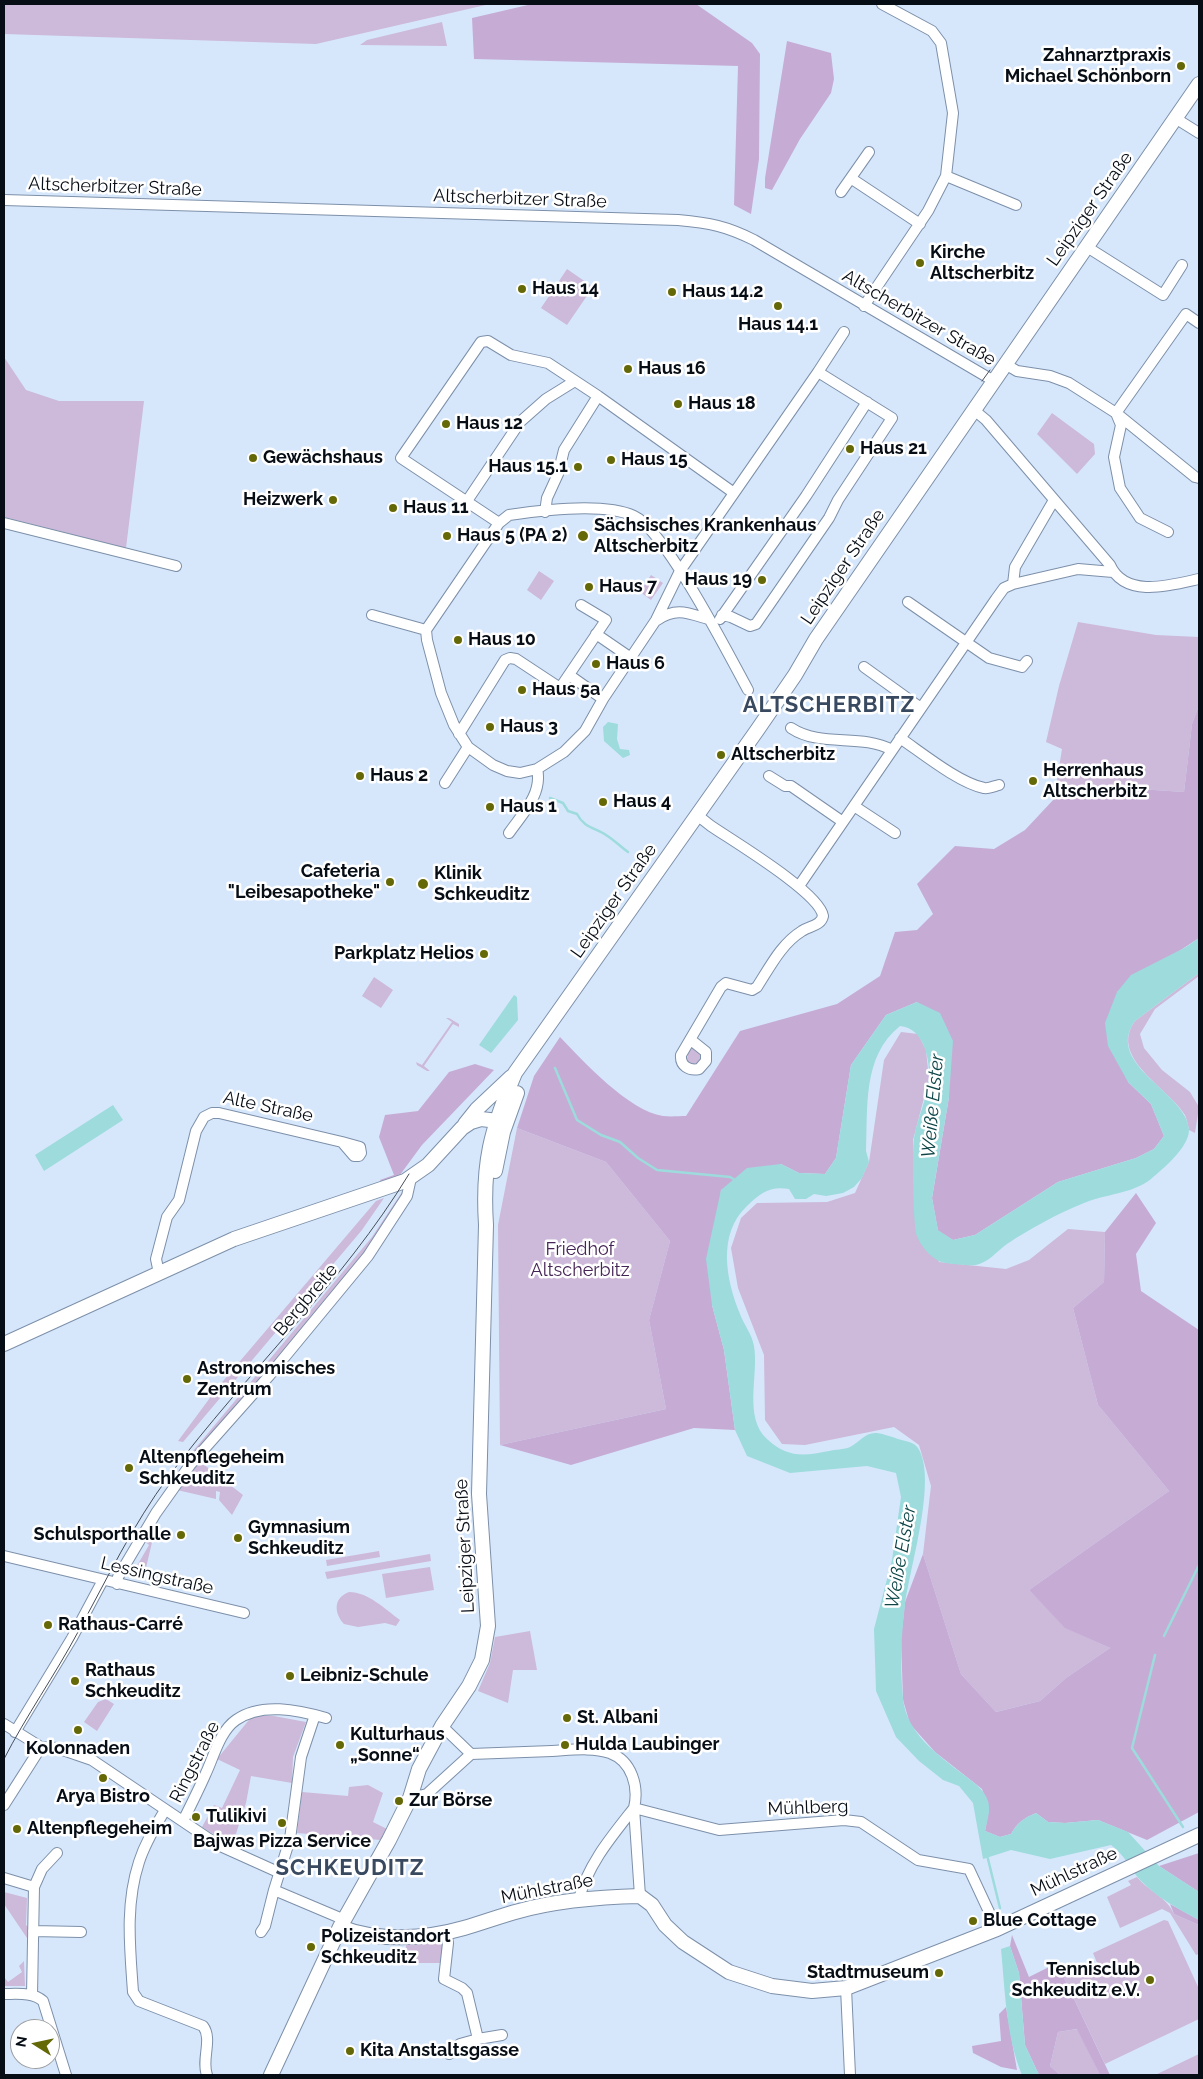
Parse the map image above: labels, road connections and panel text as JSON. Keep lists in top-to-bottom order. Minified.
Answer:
{"streets":{"street":["Altscherbitzer Straße","Leipziger Straße","Alte Straße","Bergbreite","Lessingstraße","Ringstraße","Mühlberg","Mühlstraße"]},"crossings":[["Altscherbitzer Straße","Leipziger Straße"],["Leipziger Straße","Mühlstraße"],["Bergbreite","Lessingstraße"],["Mühlberg","Mühlstraße"]],"districts":["ALTSCHERBITZ","SCHKEUDITZ"],"water":["Weiße Elster"],"parks":["Friedhof Altscherbitz"],"places":["Zahnarztpraxis Michael Schönborn","Kirche Altscherbitz","Haus 14","Haus 14.2","Haus 14.1","Haus 16","Haus 18","Haus 12","Haus 21","Gewächshaus","Haus 15","Haus 15.1","Heizwerk","Haus 11","Haus 5 (PA 2)","Sächsisches Krankenhaus Altscherbitz","Haus 19","Haus 7","Haus 10","Haus 6","Haus 5a","Haus 3","Altscherbitz","Haus 2","Herrenhaus Altscherbitz","Haus 4","Haus 1","Cafeteria \"Leibesapotheke\"","Klinik Schkeuditz","Parkplatz Helios","Astronomisches Zentrum","Altenpflegeheim Schkeuditz","Schulsporthalle","Gymnasium Schkeuditz","Rathaus-Carré","Leibniz-Schule","Rathaus Schkeuditz","St. Albani","Kolonnaden","Kulturhaus „Sonne“","Hulda Laubinger","Arya Bistro","Zur Börse","Tulikivi","Bajwas Pizza Service","Altenpflegeheim","Blue Cottage","Polizeistandort Schkeuditz","Stadtmuseum","Tennisclub Schkeuditz e.V.","Kita Anstaltsgasse"],"north":"left"}
